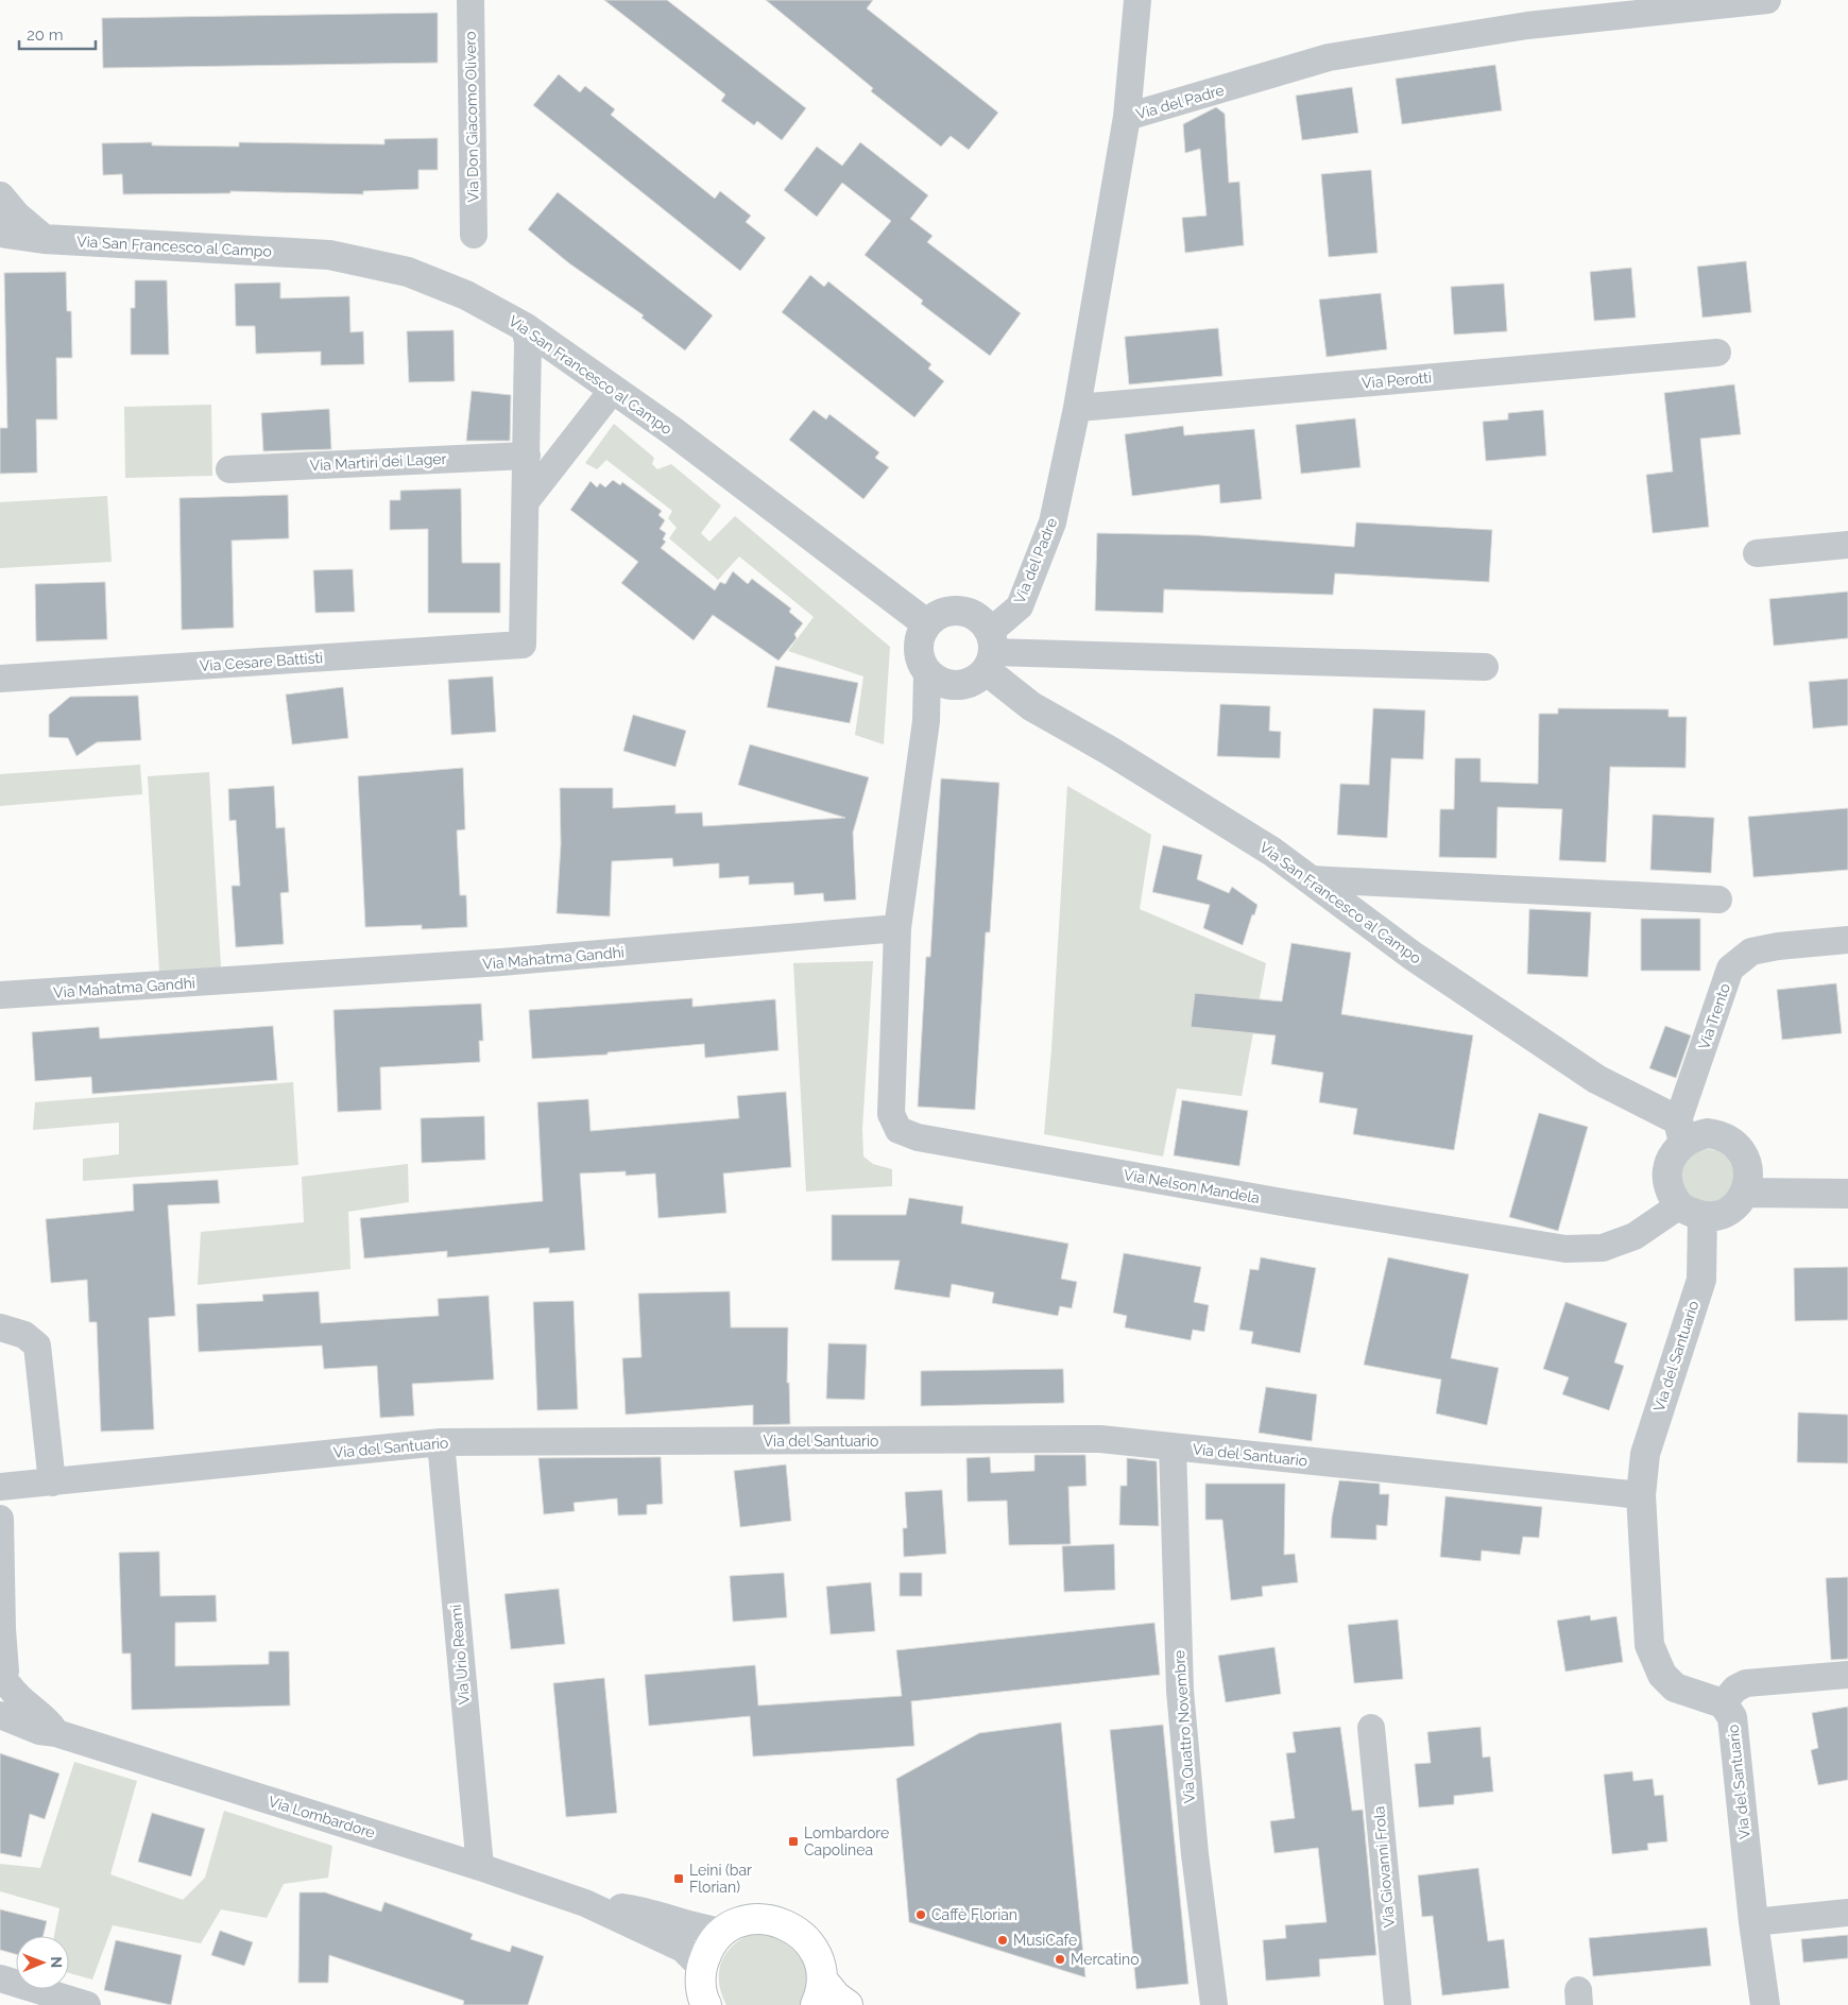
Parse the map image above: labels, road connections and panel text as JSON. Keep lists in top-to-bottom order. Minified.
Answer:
{"streets":{"street":["Via del Padre","Via Don Giacomo Olivero","Via San Francesco al Campo","Via Perotti","Via Martiri dei Lager","Via Cesare Battisti","Via Mahatma Gandhi","Via Trento","Via Nelson Mandela","Via del Santuario","Via Urio Reami","Via Quattro Novembre","Via Lombardore","Via Giovanni Frola"]},"crossings":[["Via del Padre","Via San Francesco al Campo"],["Via del Padre","Via Perotti"],["Via San Francesco al Campo","Via Trento"],["Via San Francesco al Campo","Via Nelson Mandela"],["Via San Francesco al Campo","Via del Santuario"],["Via Mahatma Gandhi","Via Nelson Mandela"],["Via Trento","Via Nelson Mandela"],["Via Trento","Via del Santuario"],["Via Nelson Mandela","Via del Santuario"],["Via del Santuario","Via Urio Reami"],["Via del Santuario","Via Quattro Novembre"],["Via Urio Reami","Via Lombardore"]],"places":{"transit":["Lombardore Capolinea","Leini (bar Florian)"],"other":["Caffè Florian","MusiCafe","Mercatino"]},"scale_bar":"20 m","north":"right"}
